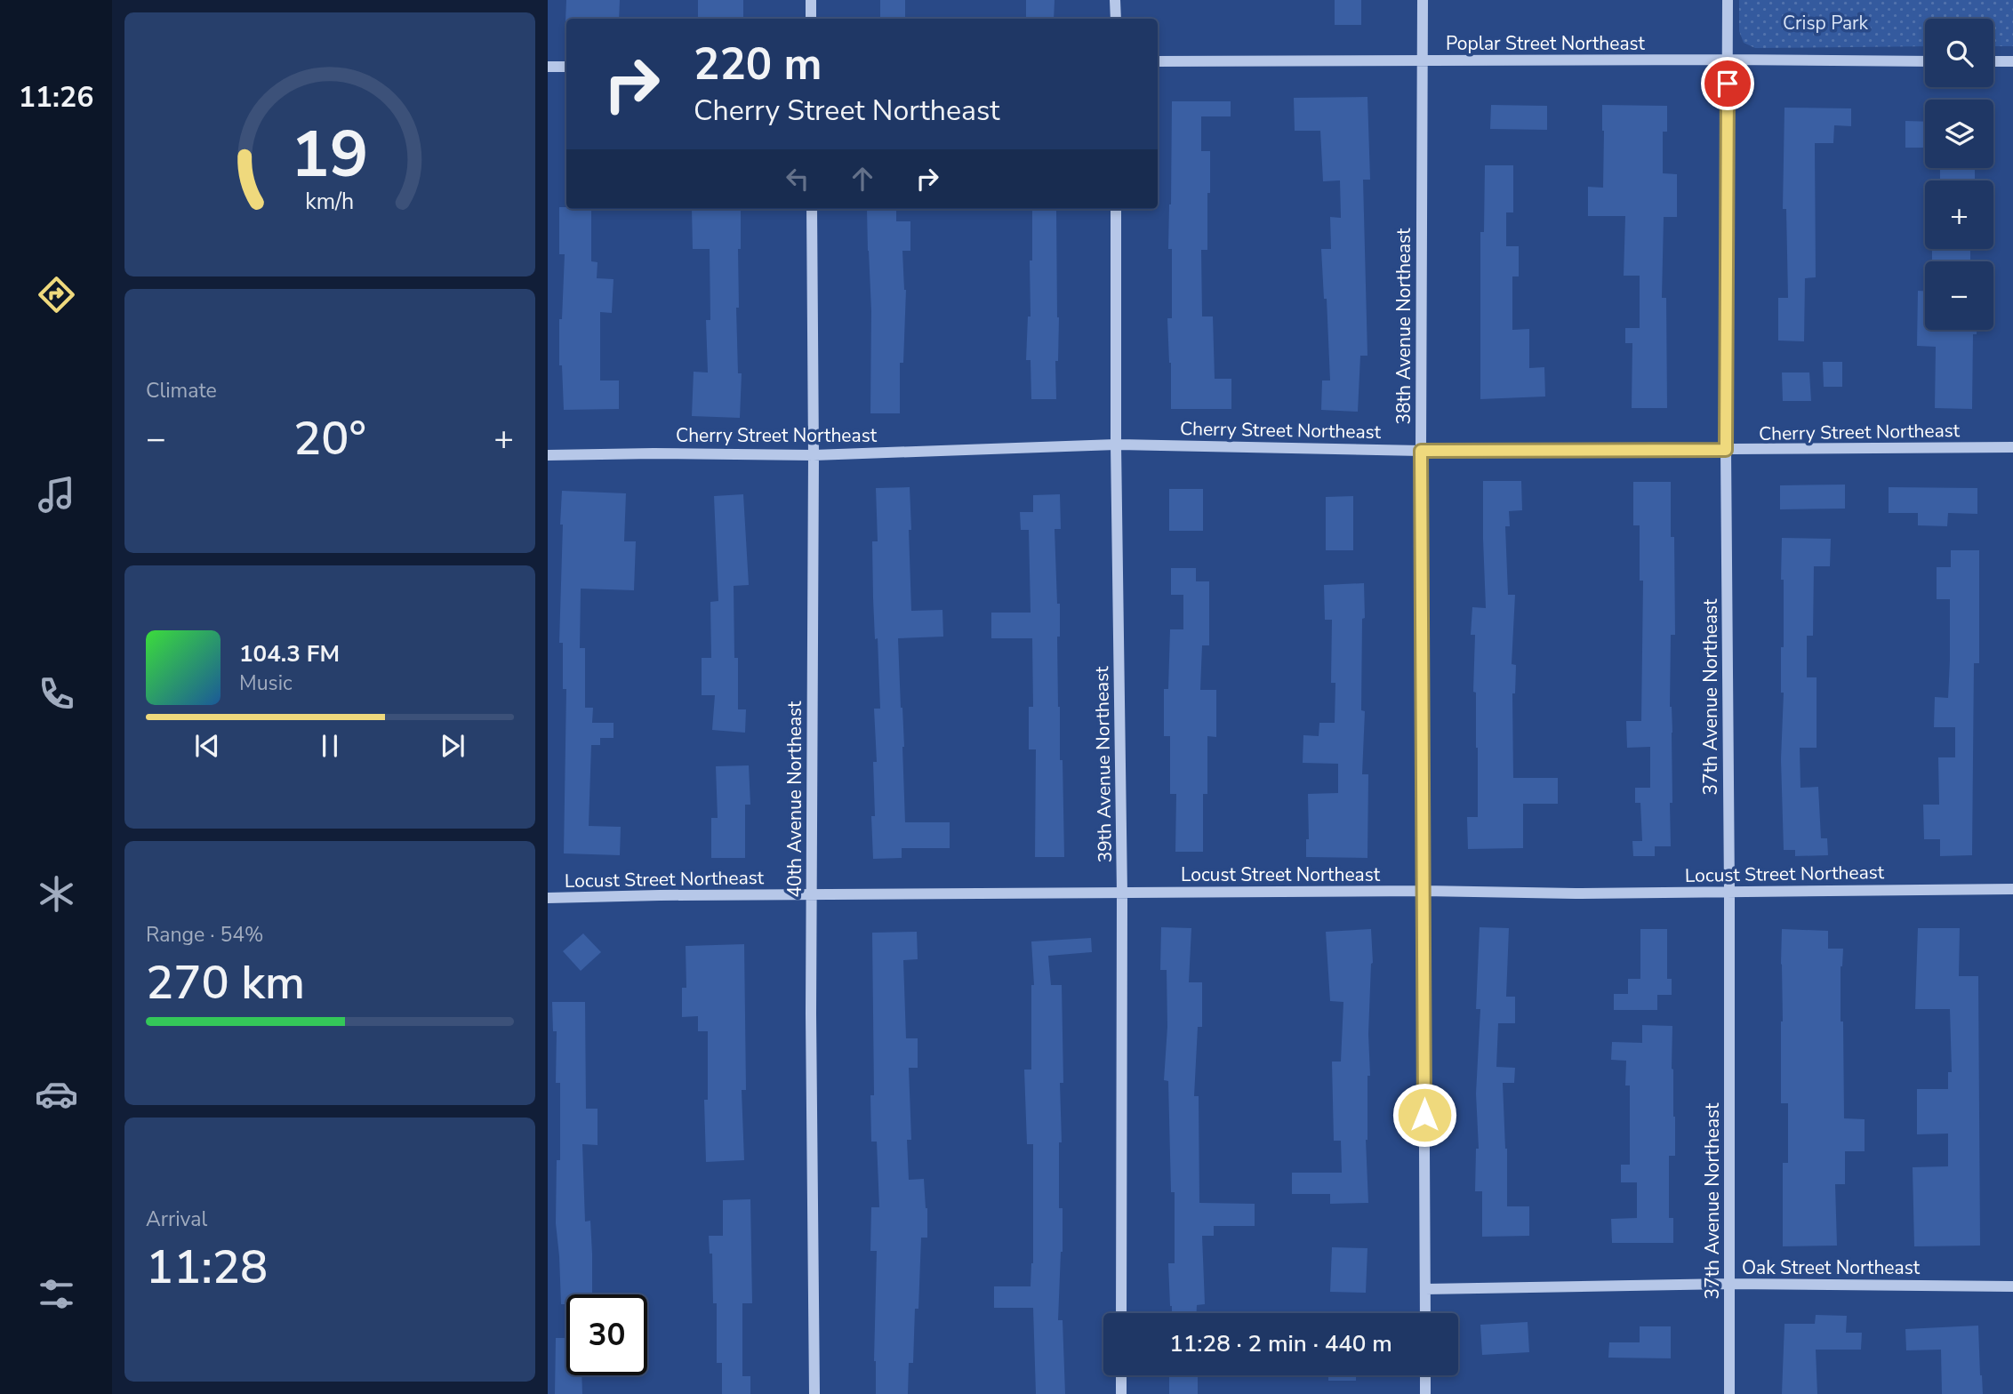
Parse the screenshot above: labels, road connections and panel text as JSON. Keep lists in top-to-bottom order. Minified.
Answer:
{"streets":{"street":["Poplar Street Northeast","38th Avenue Northeast","Cherry Street Northeast","37th Avenue Northeast","39th Avenue Northeast","40th Avenue Northeast","Locust Street Northeast","Oak Street Northeast"]},"crossings":[["Poplar Street Northeast","38th Avenue Northeast"],["Poplar Street Northeast","37th Avenue Northeast"],["38th Avenue Northeast","Cherry Street Northeast"],["38th Avenue Northeast","Locust Street Northeast"],["38th Avenue Northeast","Oak Street Northeast"],["Cherry Street Northeast","37th Avenue Northeast"],["Cherry Street Northeast","39th Avenue Northeast"],["Cherry Street Northeast","40th Avenue Northeast"],["37th Avenue Northeast","Locust Street Northeast"],["37th Avenue Northeast","Oak Street Northeast"],["39th Avenue Northeast","Locust Street Northeast"],["40th Avenue Northeast","Locust Street Northeast"]],"parks":["Crisp Park"],"page":{"tabs":"11:26","map_buttons":["+","−"],"turn":["220 m","Cherry Street Northeast"],"tile":["Climate",["Range · 54%","270 km"],["Arrival","11:28"]],"heat":["−","20°","+"],"song":["104.3 FM","Music"],"limit":"30","trip":"11:28 · 2 min · 440 m","gauge":["19","km/h"]}}
